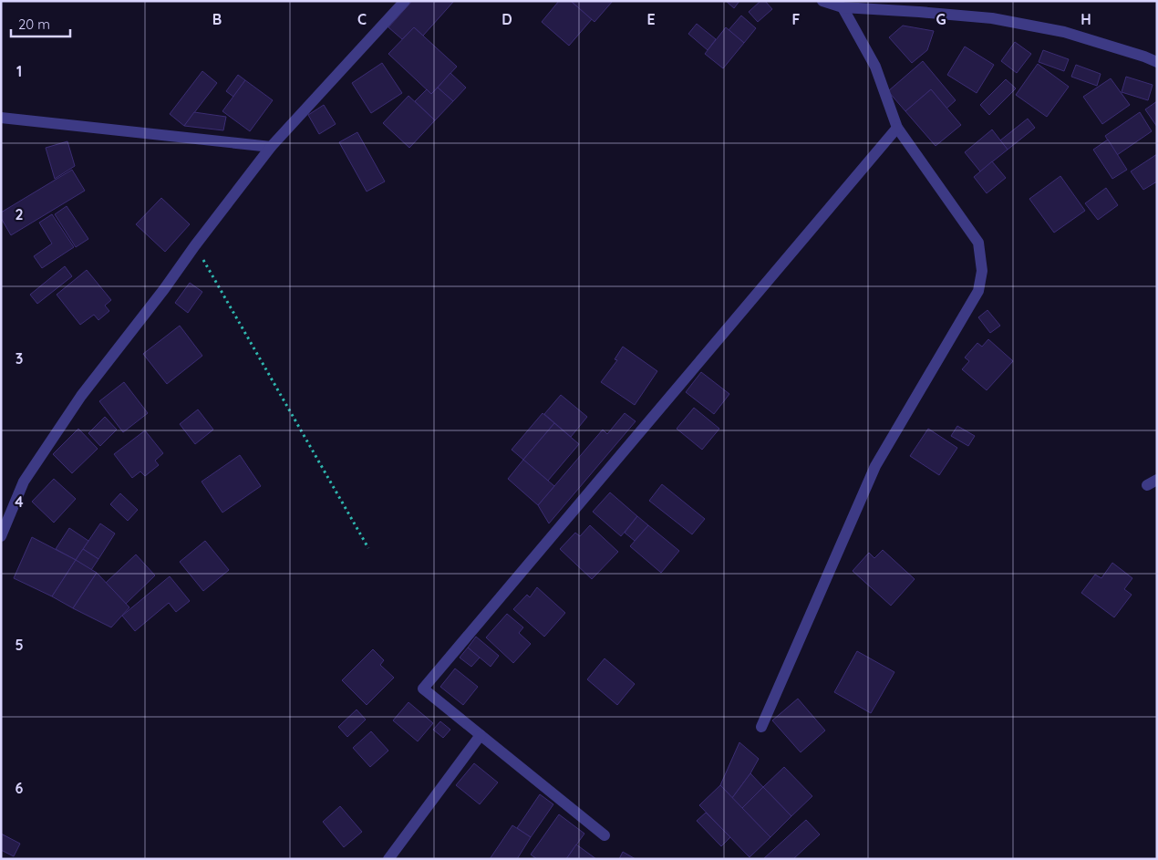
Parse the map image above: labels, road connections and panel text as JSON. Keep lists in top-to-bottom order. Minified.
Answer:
{"scale_bar":"20 m","grid":{"columns":["B","C","D","E","F","G","H"],"rows":["1","2","3","4","5","6"]}}
